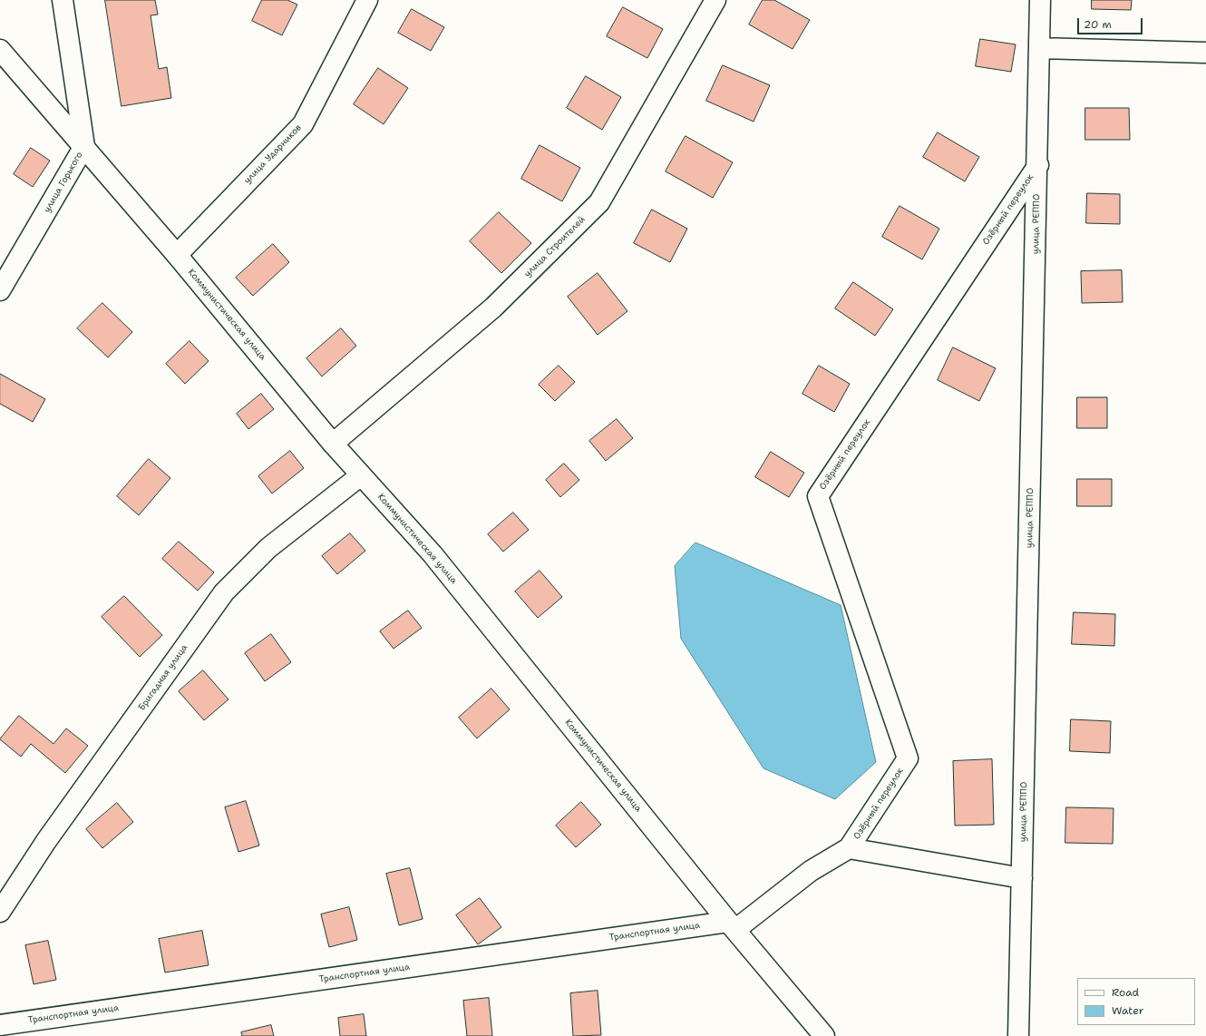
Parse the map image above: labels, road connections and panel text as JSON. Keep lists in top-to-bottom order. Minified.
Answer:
{"streets":{"street":["улица Ударников","улица Горького","Озёрный переулок","улица РЕППО","улица Строителей","Коммунистическая улица","Бригадная улица","Транспортная улица"]},"crossings":[["улица Ударников","Коммунистическая улица"],["улица Горького","Коммунистическая улица"],["Озёрный переулок","улица РЕППО"],["улица Строителей","Коммунистическая улица"],["Коммунистическая улица","Бригадная улица"],["Коммунистическая улица","Транспортная улица"]],"legend":["Road","Water"],"scale_bar":"20 m"}
